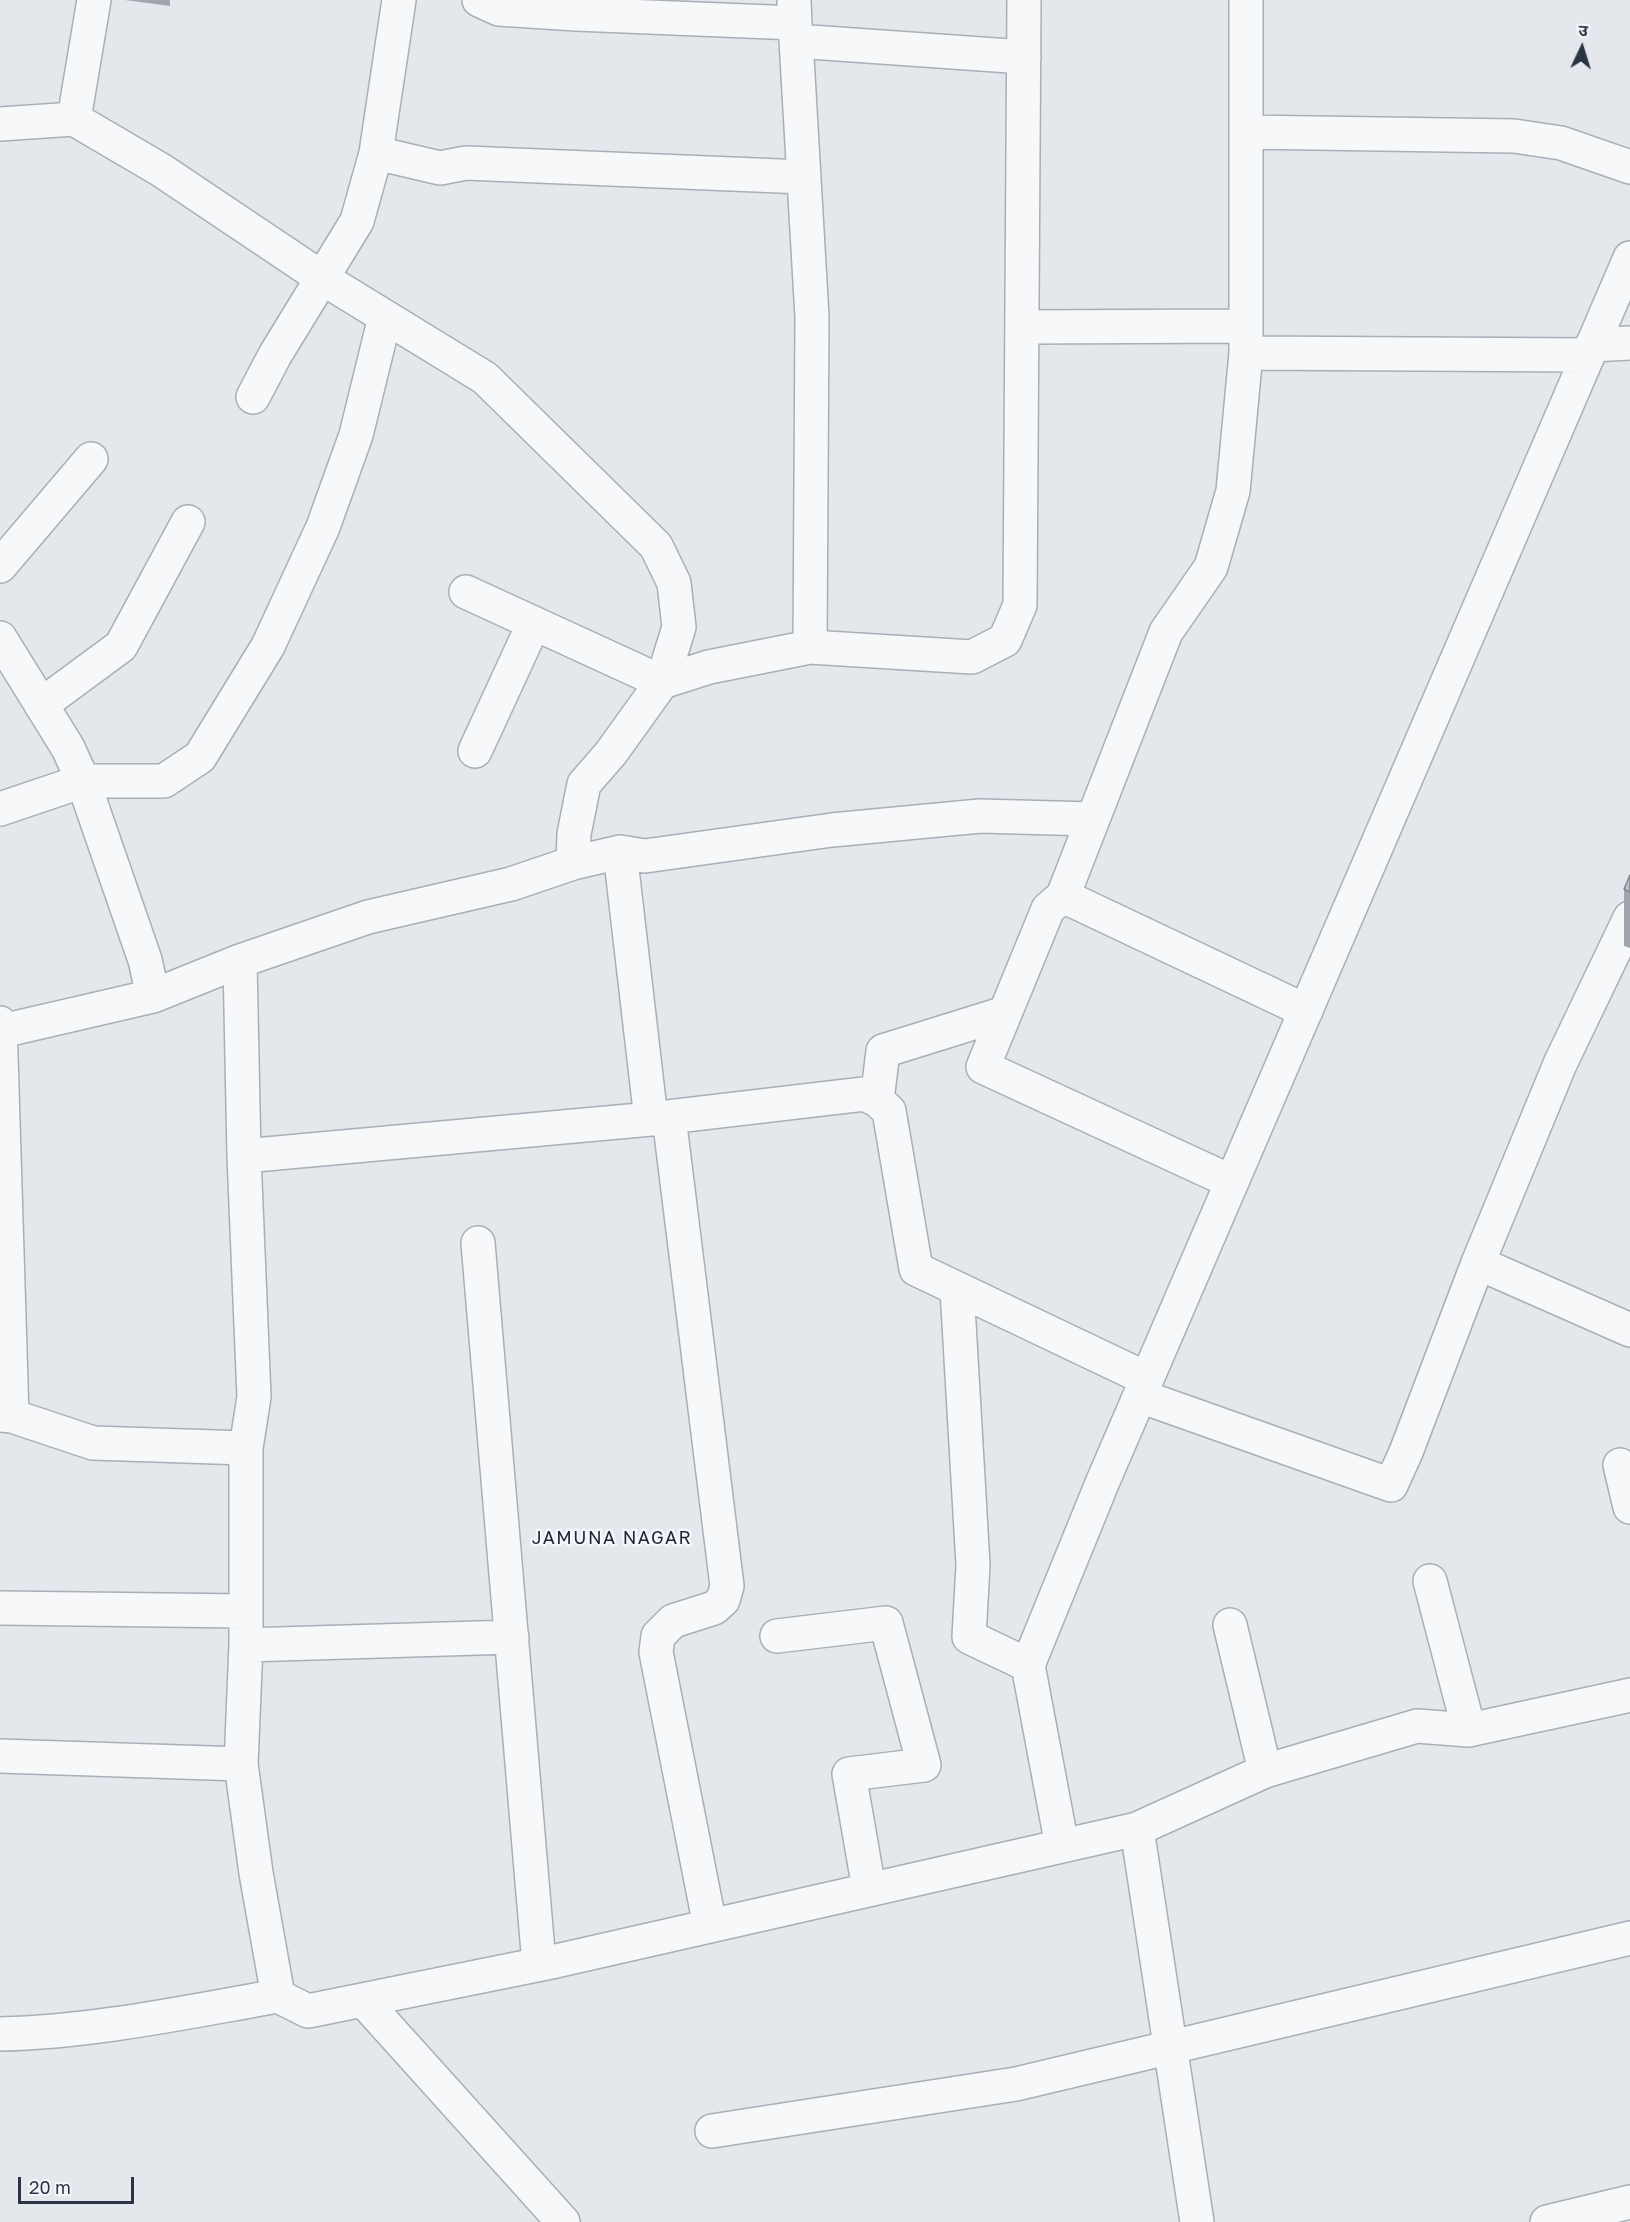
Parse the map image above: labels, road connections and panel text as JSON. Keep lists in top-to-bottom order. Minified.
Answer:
{"districts":["JAMUNA NAGAR"],"scale_bar":"20 m","north":"top"}
